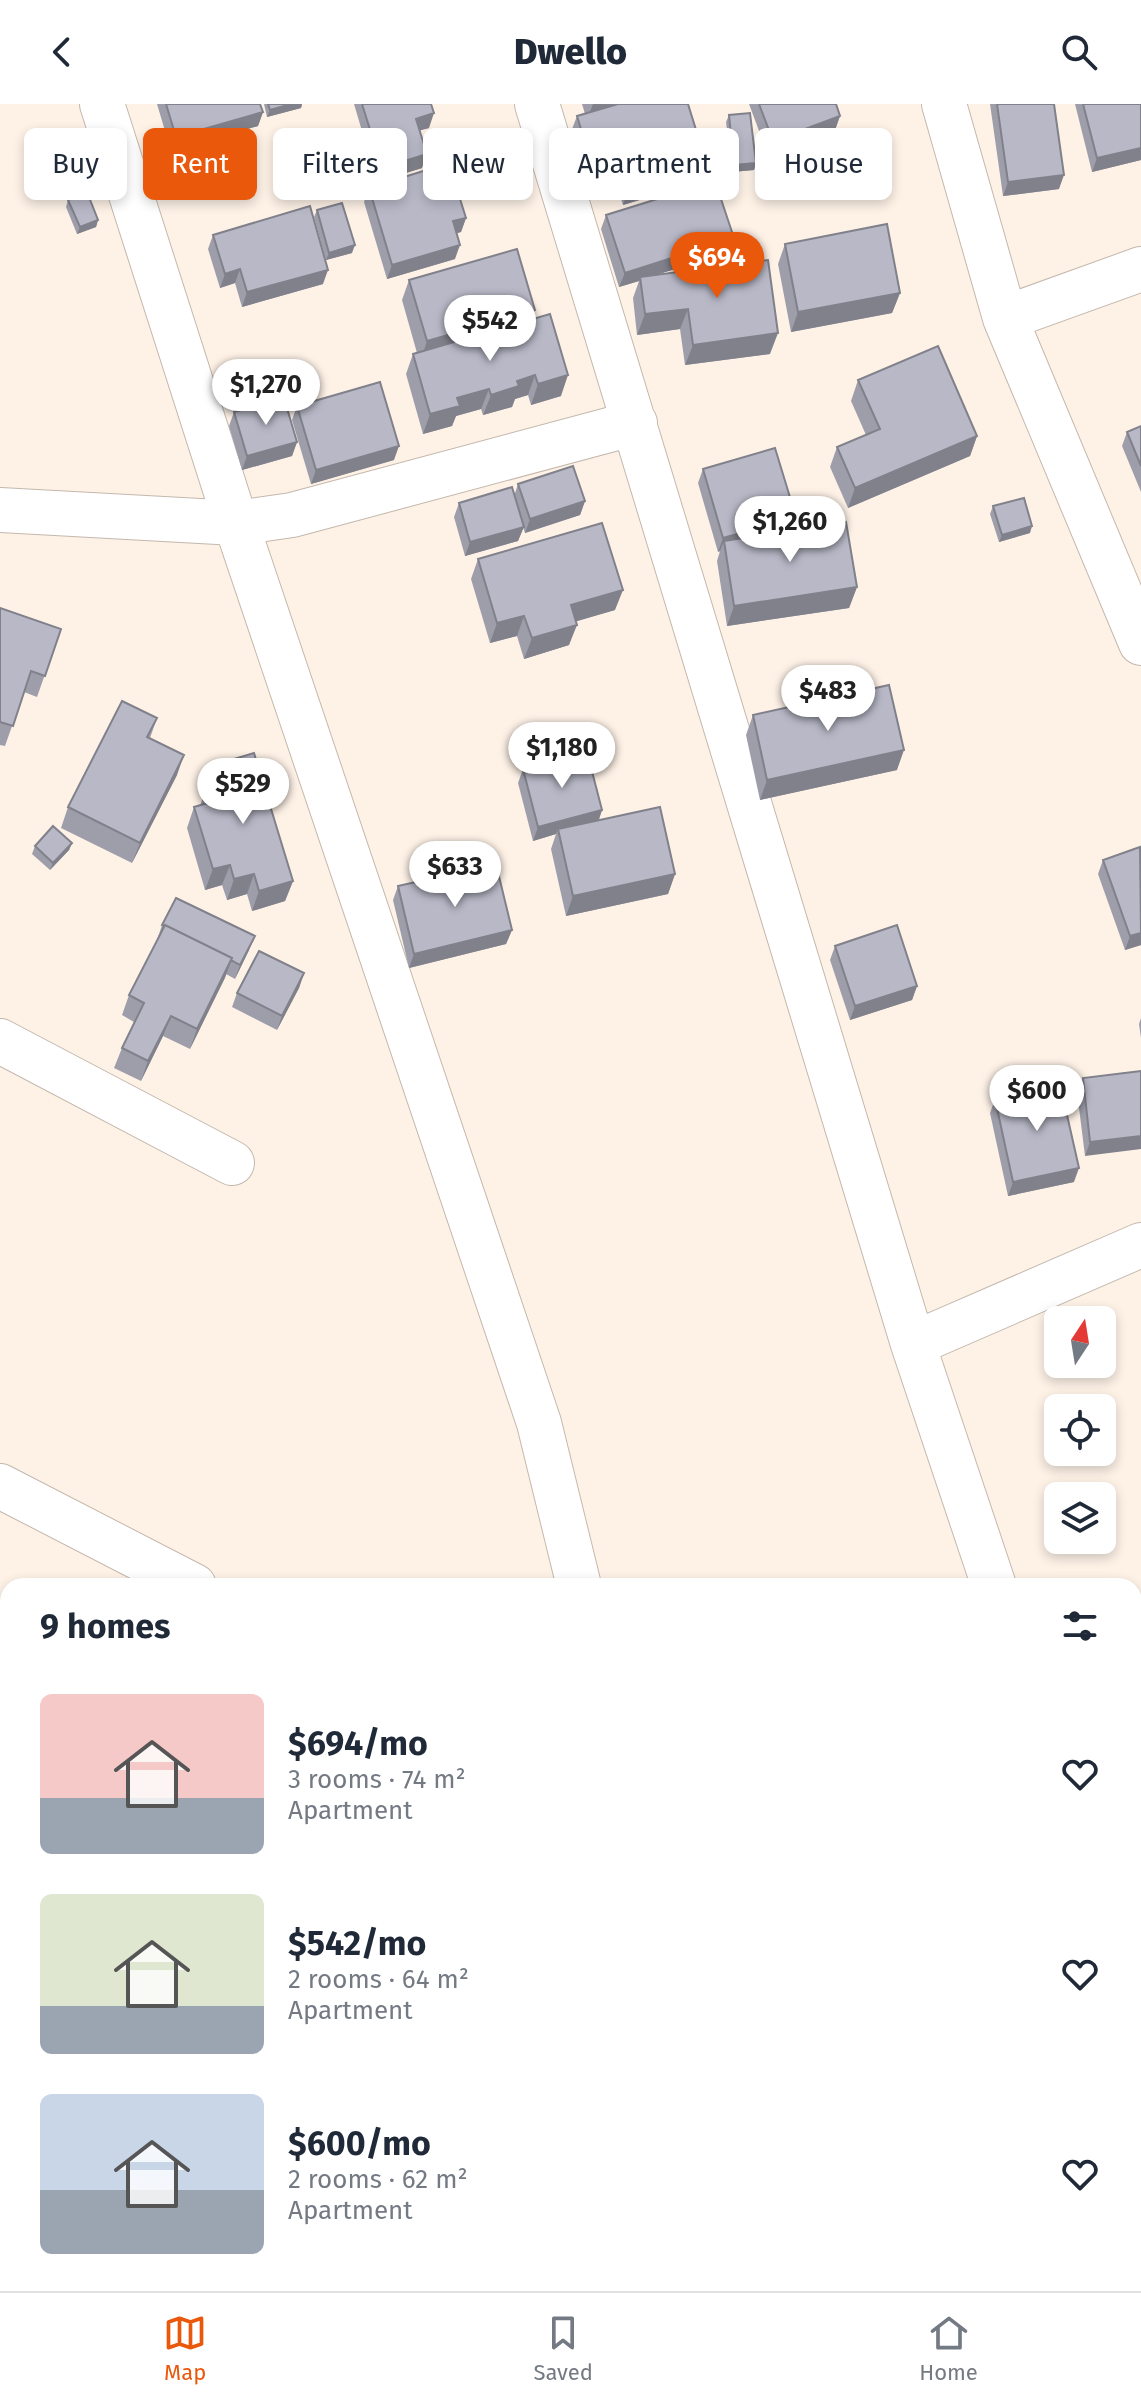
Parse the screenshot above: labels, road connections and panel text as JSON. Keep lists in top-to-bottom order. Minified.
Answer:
{"north":"top","page":{"header":"Dwello","chip":["Buy","Rent","Filters","New","Apartment","House"],"price":["$694","$542","$1,270","$1,260","$483","$1,180","$529","$633","$600"],"heading":"9 homes","list":[{"name":"$694/mo","note":"3 rooms · 74 m² · Apartment"},{"name":"$542/mo","note":"2 rooms · 64 m² · Apartment"},{"name":"$600/mo","note":"2 rooms · 62 m² · Apartment"}],"tabs":["Map","Saved","Home"]}}
